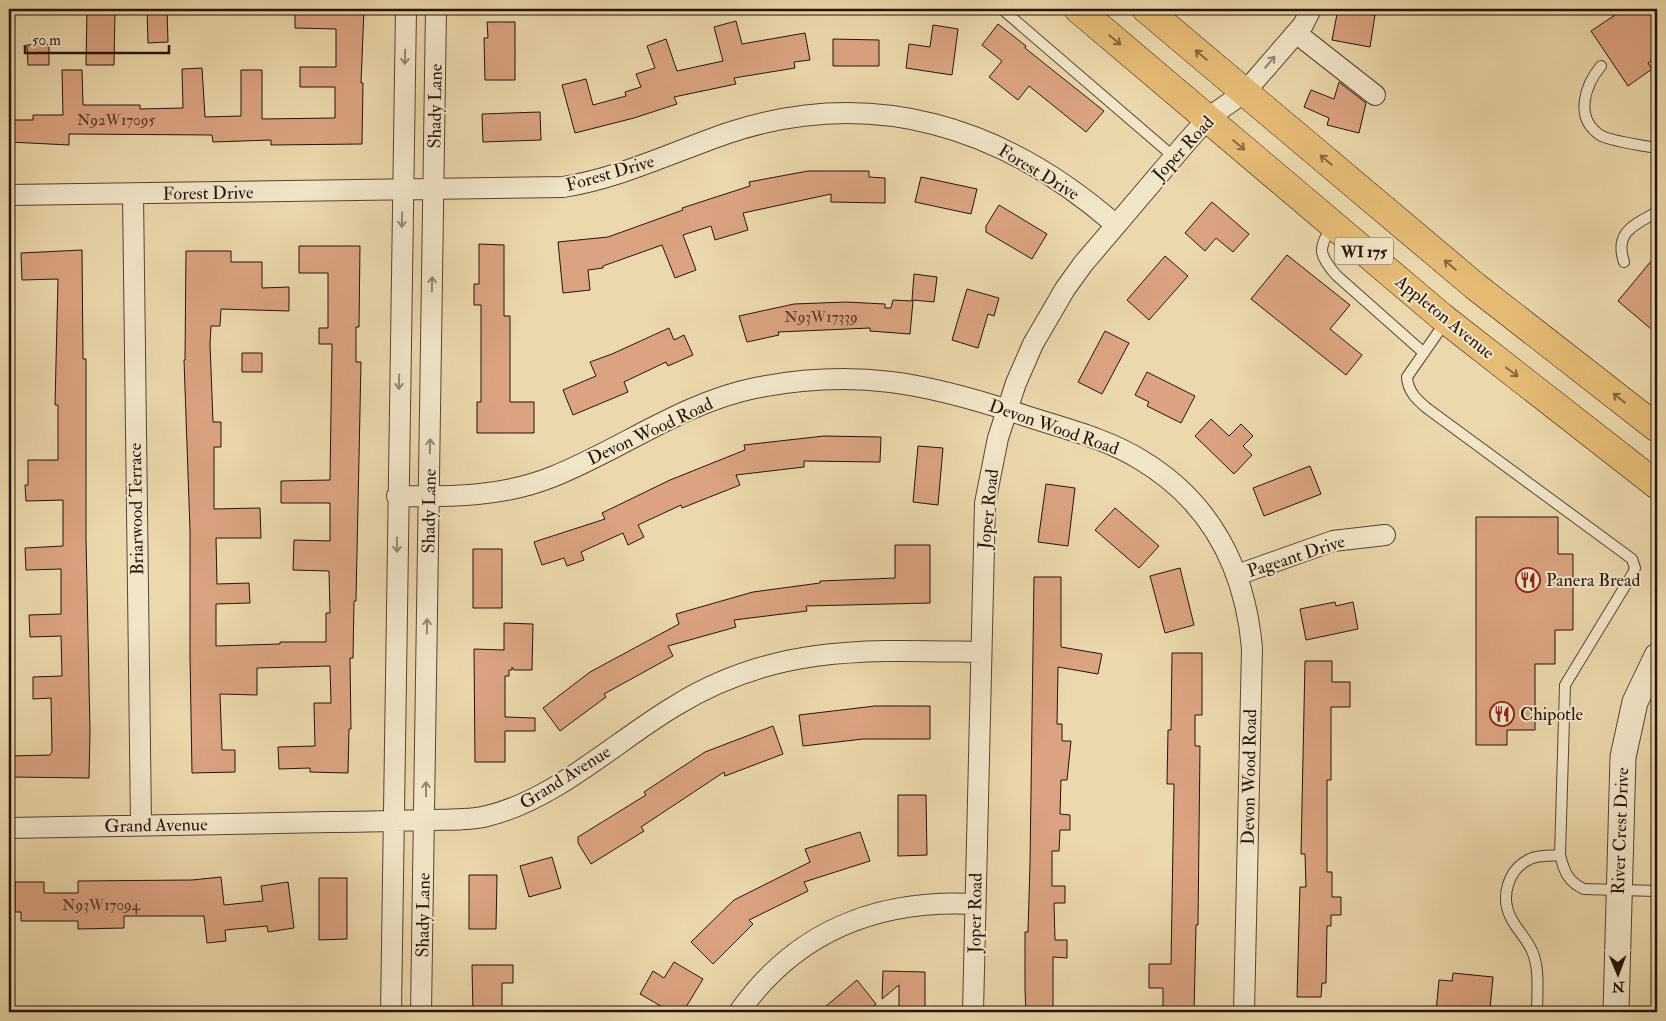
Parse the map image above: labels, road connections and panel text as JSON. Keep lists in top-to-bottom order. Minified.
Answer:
{"streets":{"main road":["WI 175","Appleton Avenue"],"street":["Shady Lane","Joper Road","Forest Drive","Devon Wood Road","Briarwood Terrace","Pageant Drive","Grand Avenue","River Crest Drive"]},"crossings":[["Shady Lane","Forest Drive"],["Shady Lane","Devon Wood Road"],["Shady Lane","Grand Avenue"],["Joper Road","Forest Drive"],["Joper Road","WI 175"],["Joper Road","Appleton Avenue"],["Joper Road","Devon Wood Road"],["Joper Road","Grand Avenue"],["Forest Drive","Briarwood Terrace"],["Devon Wood Road","Pageant Drive"],["Briarwood Terrace","Grand Avenue"]],"places":{"restaurant":["Panera Bread","Chipotle"]},"house_numbers":["N92W17095","N93W17339","N93W17094"],"scale_bar":"50 m","north":"bottom"}
